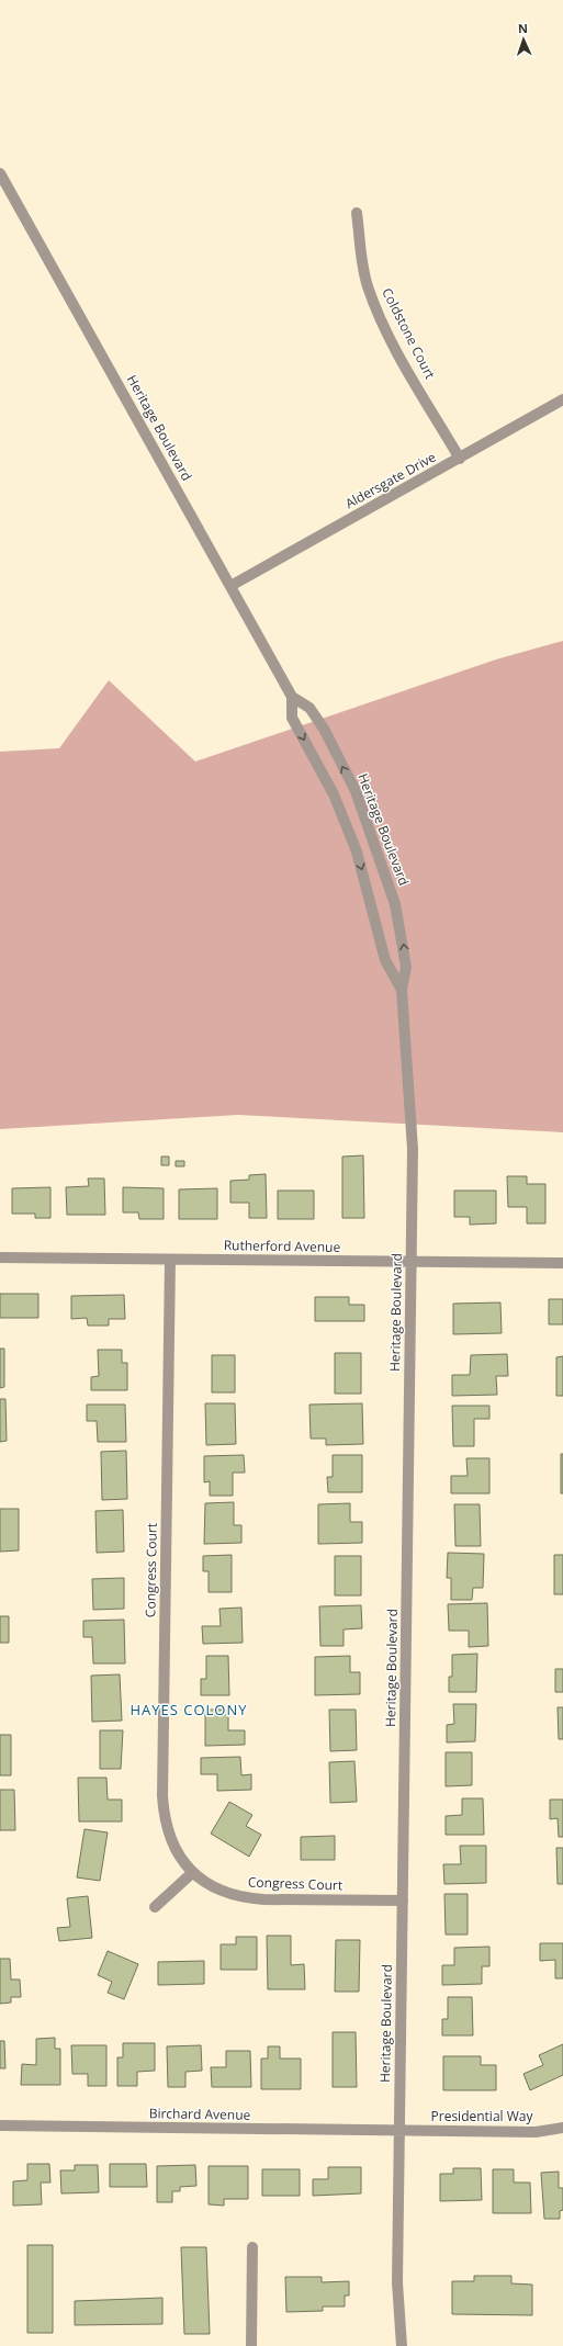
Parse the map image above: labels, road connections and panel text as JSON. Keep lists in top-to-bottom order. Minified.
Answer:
{"streets":{"street":["Coldstone Court","Heritage Boulevard","Aldersgate Drive","Rutherford Avenue","Congress Court","Birchard Avenue","Presidential Way"]},"crossings":[["Coldstone Court","Aldersgate Drive"],["Heritage Boulevard","Aldersgate Drive"],["Heritage Boulevard","Rutherford Avenue"],["Heritage Boulevard","Congress Court"],["Heritage Boulevard","Birchard Avenue"],["Heritage Boulevard","Presidential Way"],["Rutherford Avenue","Congress Court"],["Birchard Avenue","Presidential Way"]],"districts":["HAYES COLONY"],"north":"top"}
